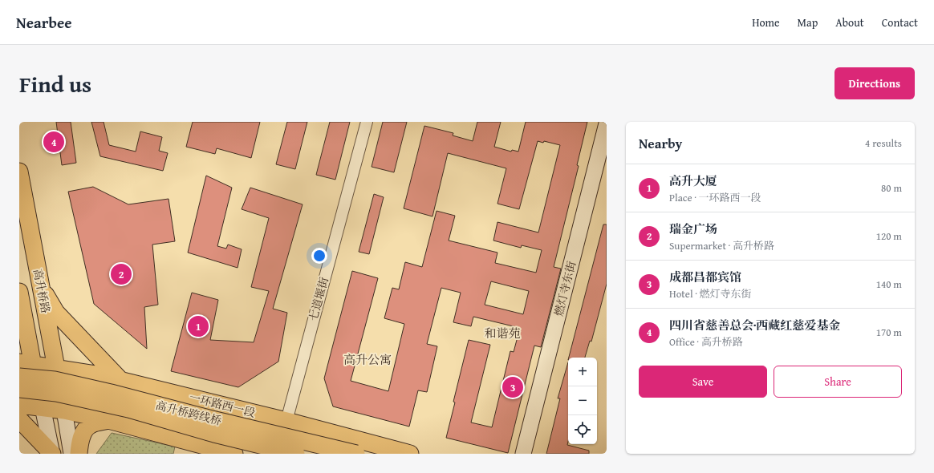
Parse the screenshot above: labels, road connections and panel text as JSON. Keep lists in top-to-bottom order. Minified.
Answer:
{"streets":{"main road":["高升桥路","一环路西一段","高升桥跨线桥"],"street":["燃灯寺东街","七道堰街"]},"crossings":[["高升桥路","一环路西一段"],["七道堰街","一环路西一段"]],"districts":["和谐苑","高升公寓"],"page":{"header":"Nearbee","nav":["Home","Map","About","Contact"],"title":"Find us","buttons":["Directions",["Save","Share"]],"heading":["Nearby","4 results"],"pins":["4","2","1","3"],"list":[{"mark":"1","name":"高升大厦","note":"Place · 一环路西一段","value":"80 m"},{"mark":"2","name":"瑞金广场","note":"Supermarket · 高升桥路","value":"120 m"},{"mark":"3","name":"成都昌都宾馆","note":"Hotel · 燃灯寺东街","value":"140 m"},{"mark":"4","name":"四川省慈善总会·西藏红慈爱基金","note":"Office · 高升桥路","value":"170 m"}],"map_buttons":["+","−"]}}
